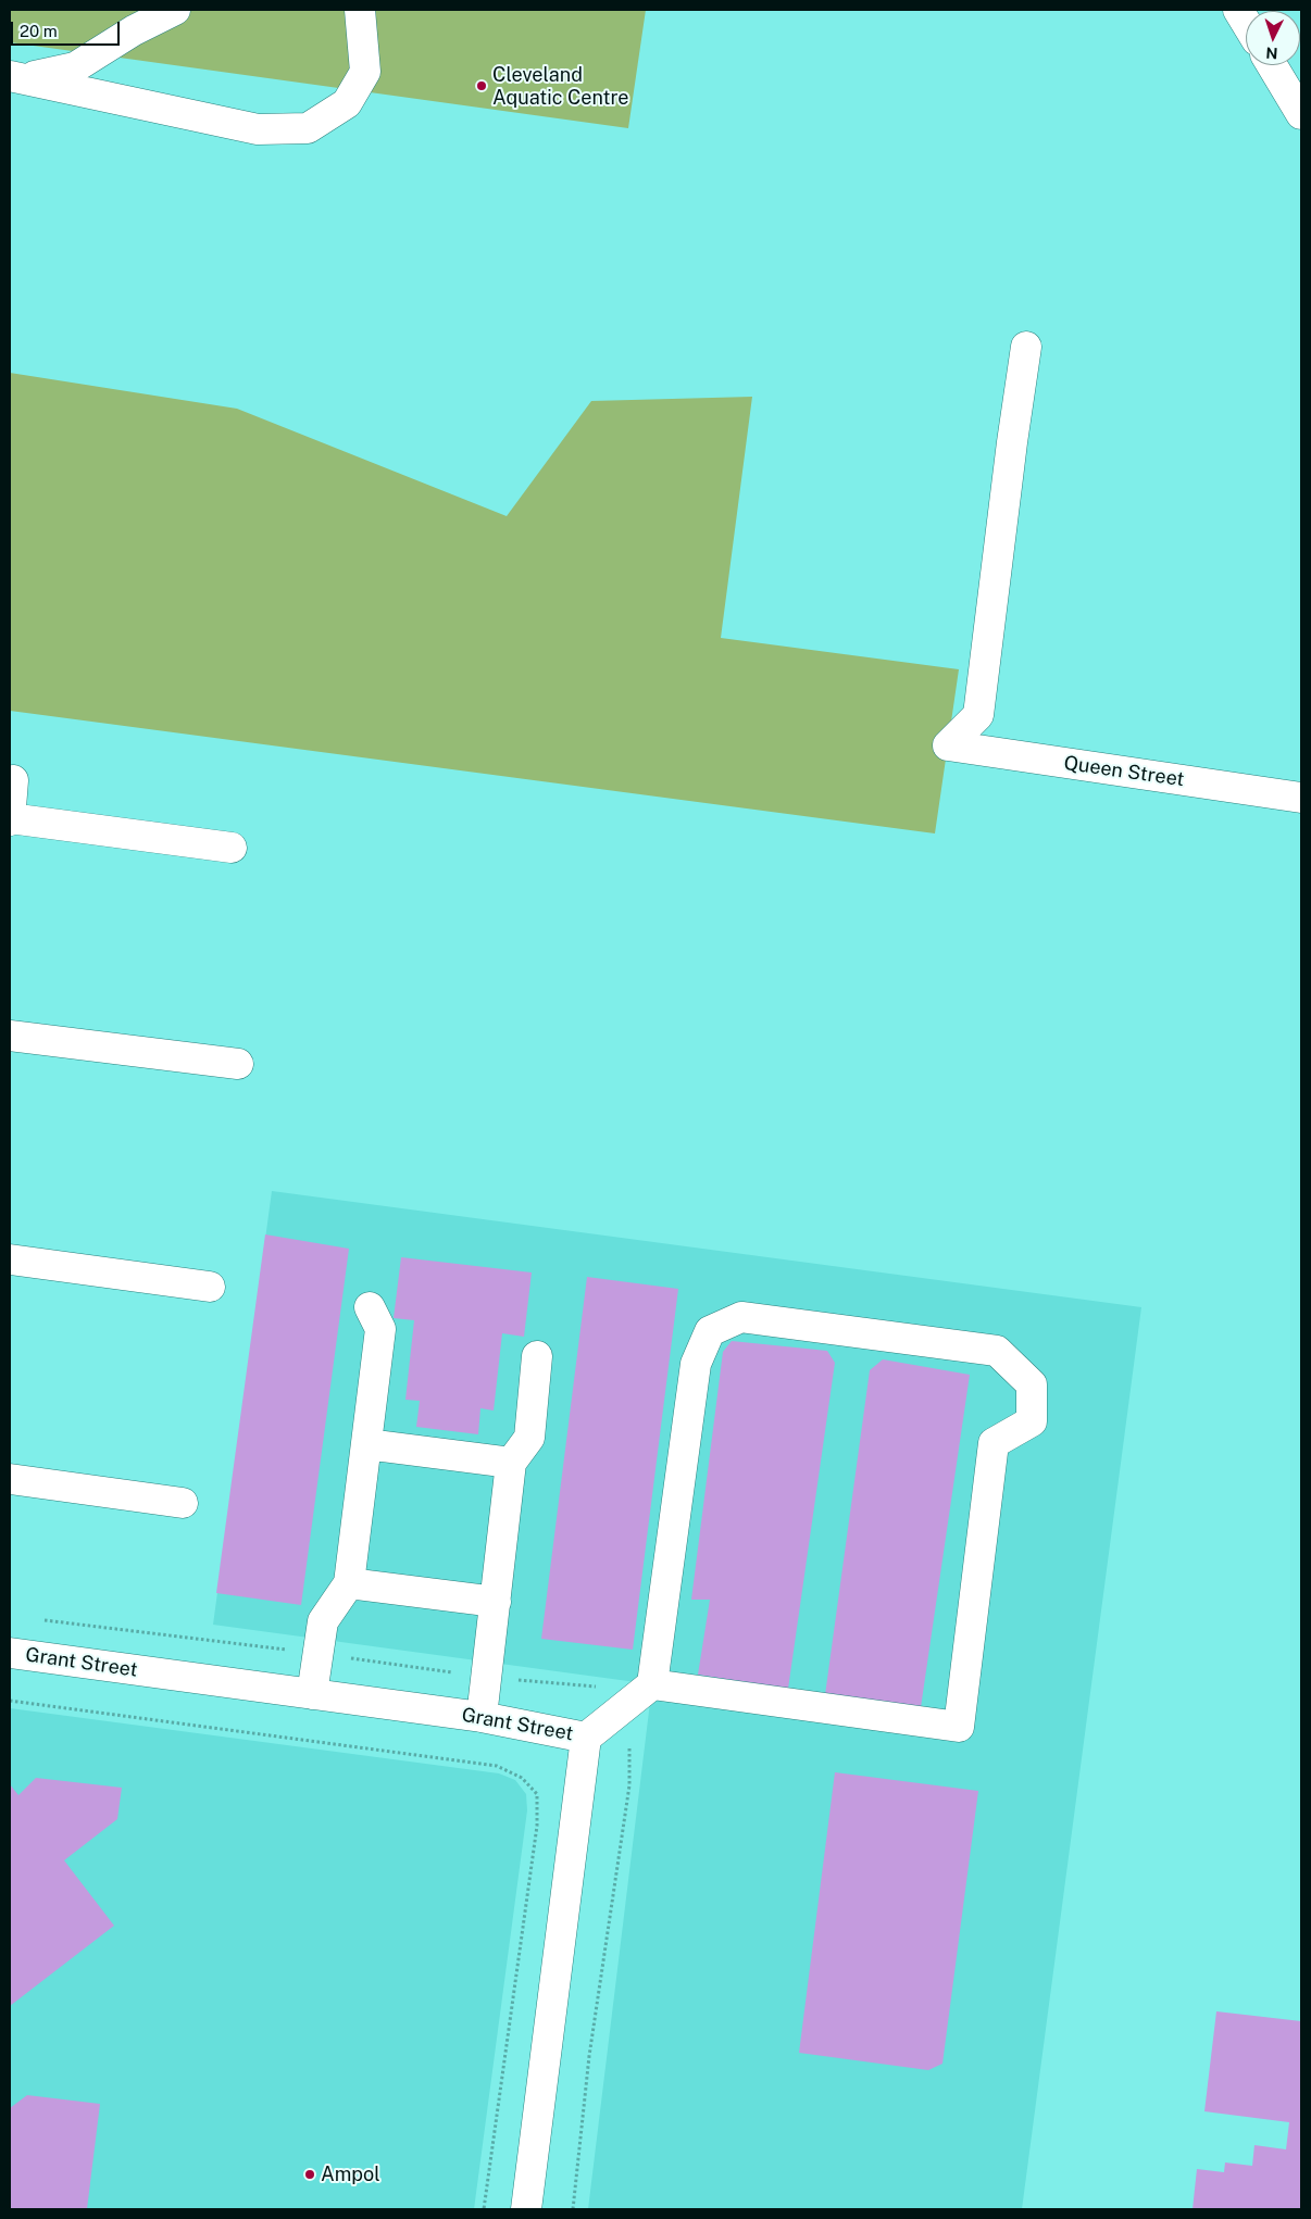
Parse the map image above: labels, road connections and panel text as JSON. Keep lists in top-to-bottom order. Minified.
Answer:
{"streets":{"street":["Queen Street","Grant Street"]},"places":["Cleveland Aquatic Centre","Ampol"],"scale_bar":"20 m","north":"bottom"}
